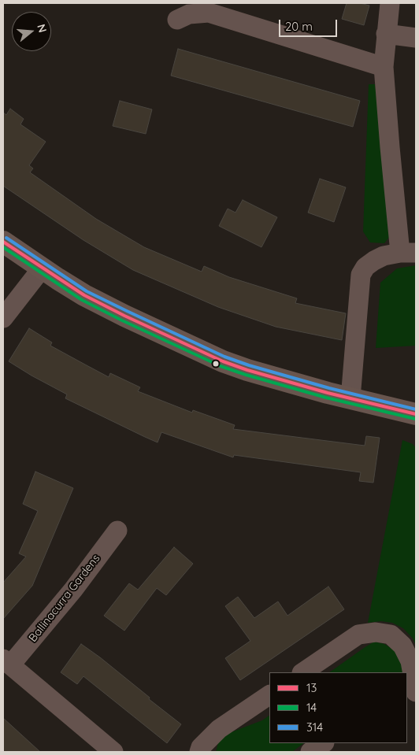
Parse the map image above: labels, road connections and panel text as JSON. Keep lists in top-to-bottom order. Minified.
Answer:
{"streets":{"street":["Ballinacurra Gardens"]},"lines":["transit line 314","transit line 13","transit line 14"],"legend":["13","14","314"],"scale_bar":"20 m","north":"right"}
